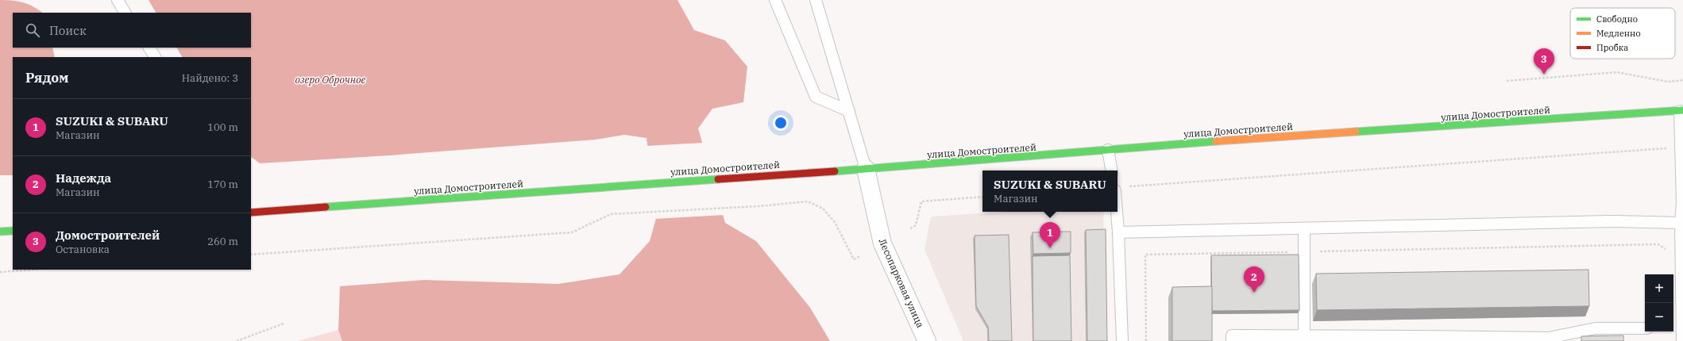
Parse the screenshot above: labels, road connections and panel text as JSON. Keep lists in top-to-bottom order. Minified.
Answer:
{"streets":{"main road":["улица Домостроителей"],"street":["Лесопарковая улица"]},"crossings":[["улица Домостроителей","Лесопарковая улица"]],"water":["озеро Оброчное"],"legend":["Свободно","Медленно","Пробка"],"page":{"search":"Поиск","pins":["3","1","2"],"heading":["Рядом","Найдено: 3"],"list":[{"mark":"1","name":"SUZUKI & SUBARU","note":"Магазин","value":"100 m"},{"mark":"2","name":"Надежда","note":"Магазин","value":"170 m"},{"mark":"3","name":"Домостроителей","note":"Остановка","value":"260 m"}],"popup":["SUZUKI & SUBARU","Магазин"],"map_buttons":["+","−"]}}
